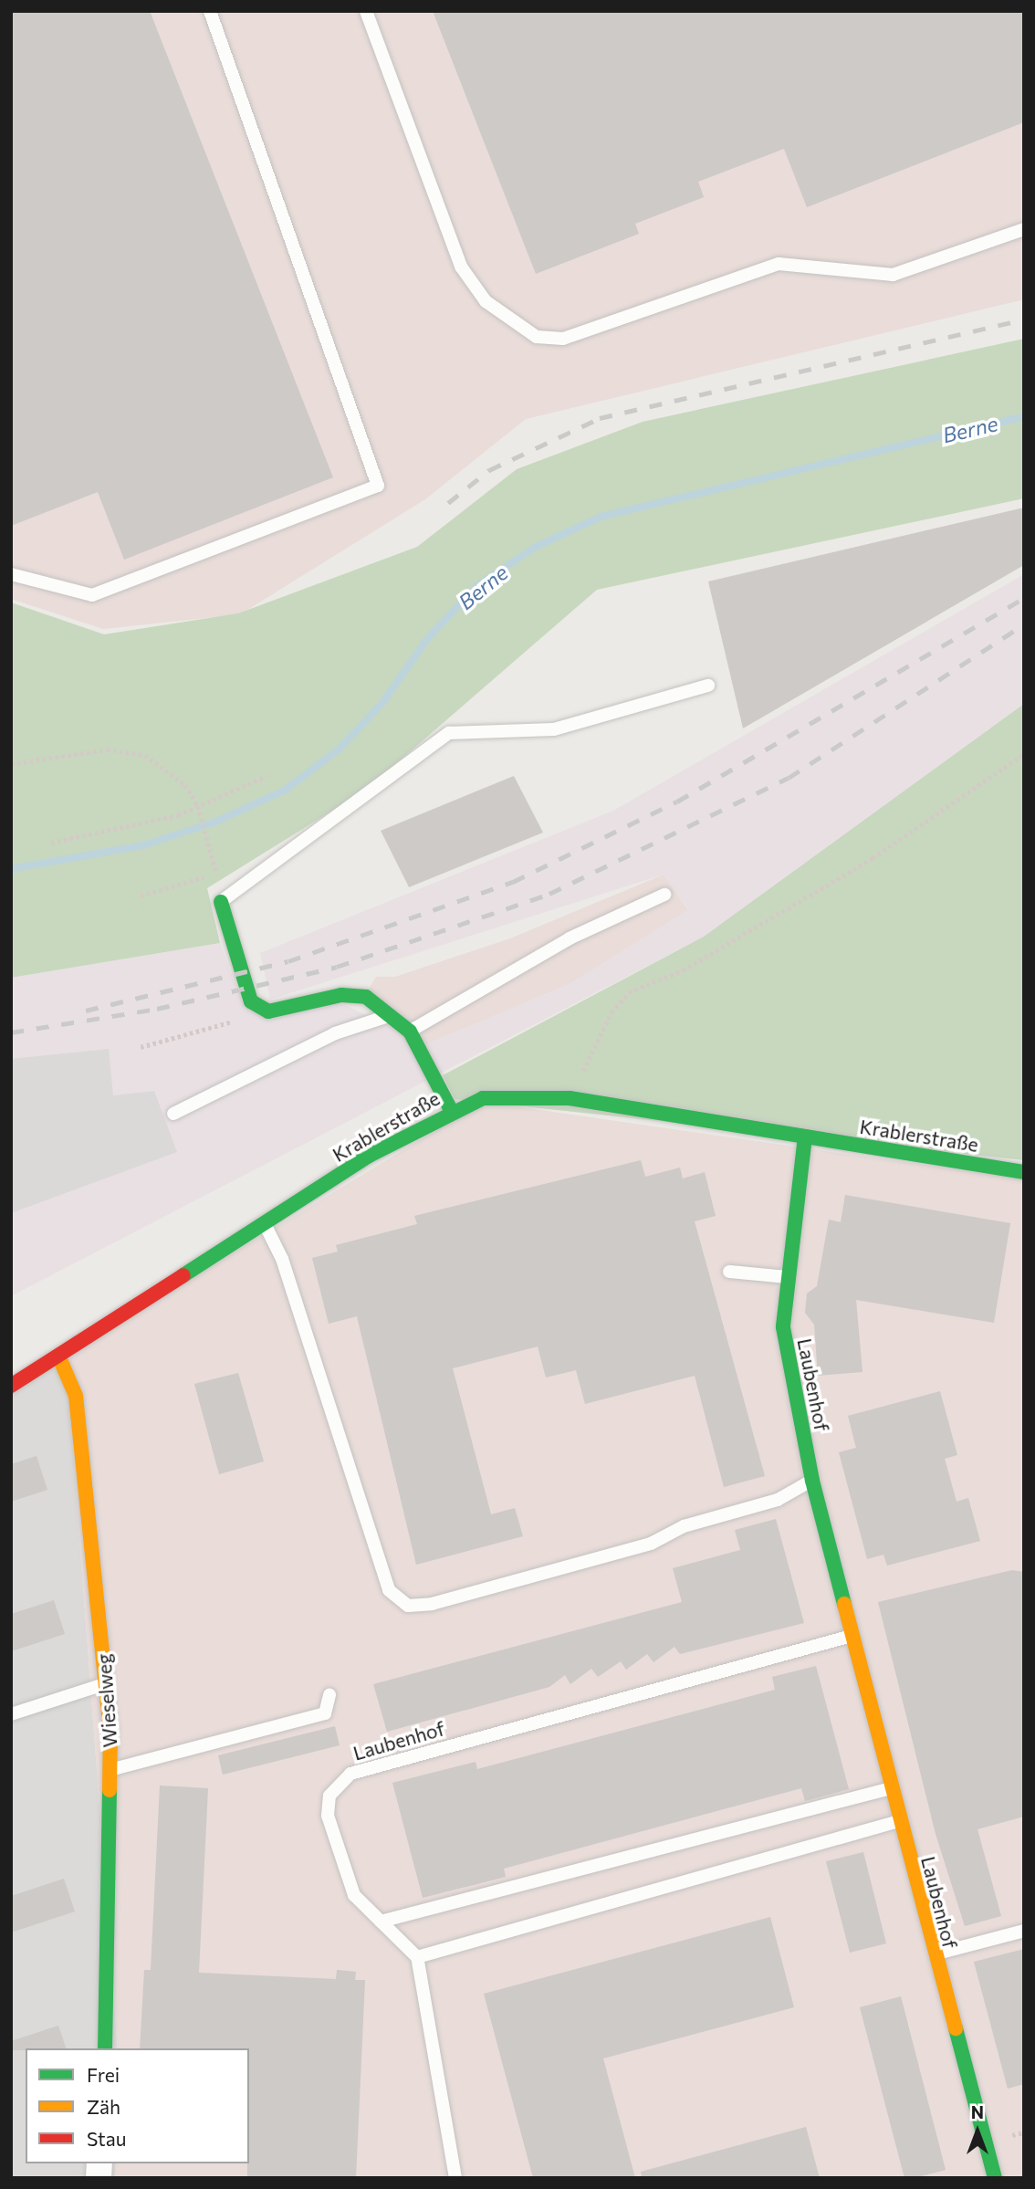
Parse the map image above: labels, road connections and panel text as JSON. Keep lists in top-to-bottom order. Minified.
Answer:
{"streets":{"street":["Krablerstraße","Laubenhof","Wieselweg"]},"crossings":[["Krablerstraße","Laubenhof"],["Krablerstraße","Wieselweg"]],"water":["Berne"],"legend":["Frei","Zäh","Stau"],"north":"top"}
